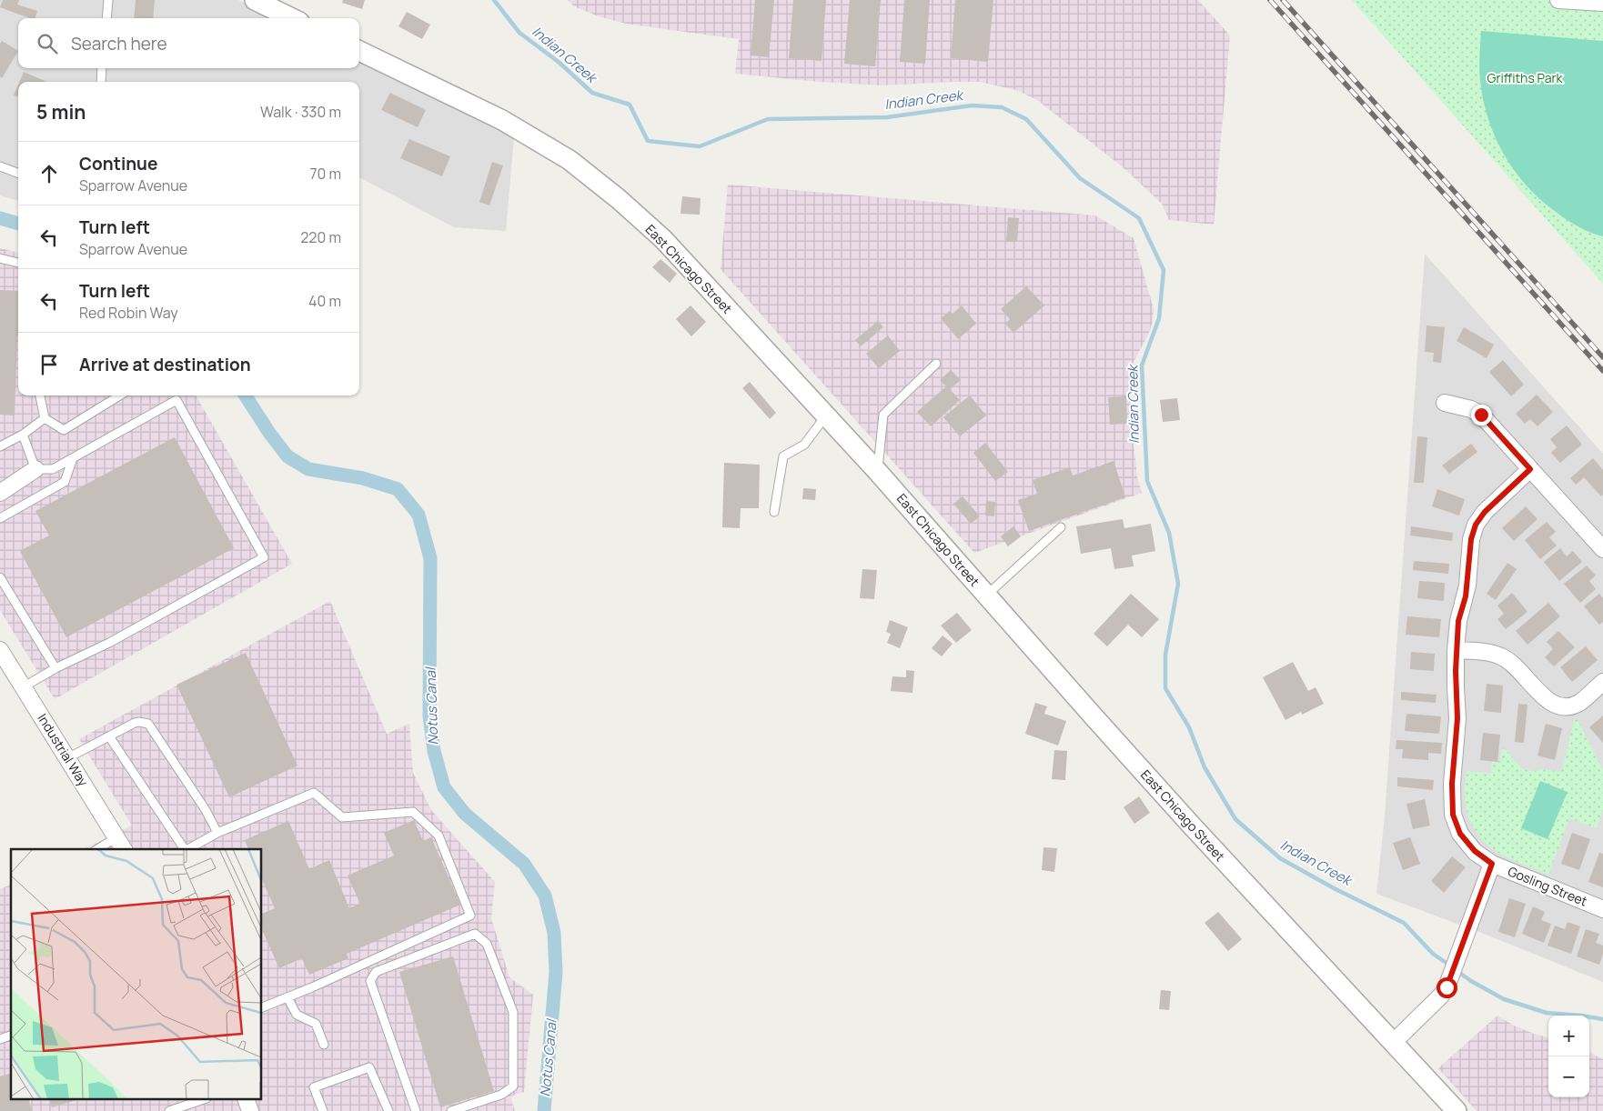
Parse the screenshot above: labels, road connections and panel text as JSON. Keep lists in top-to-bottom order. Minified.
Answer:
{"streets":{"street":["East Chicago Street","Industrial Way","Gosling Street"]},"water":["Indian Creek","Notus Canal"],"parks":["Griffiths Park"],"page":{"search":"Search here","heading":["5 min","Walk · 330 m"],"list":[["Continue","Sparrow Avenue","70 m"],["Turn left","Sparrow Avenue","220 m"],["Turn left","Red Robin Way","40 m"],"Arrive at destination"],"map_buttons":["+","−"]}}
